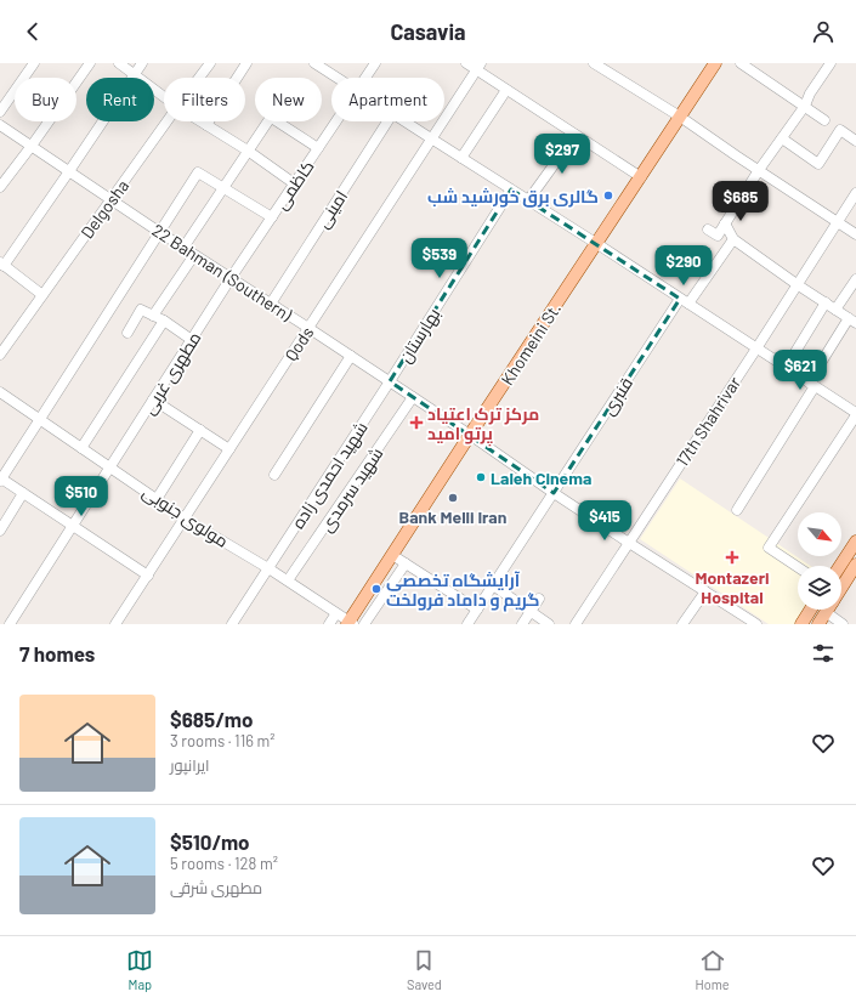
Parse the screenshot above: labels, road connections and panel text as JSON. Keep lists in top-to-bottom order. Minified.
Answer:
{"streets":{"main road":["Khomeini St."],"street":["کاظمی","Delgosha","امینی","22 Bahman (Southern)","بهارستان","Qods","مطهری غربی","قنبری","17th Shahrivar","شهید احمدی زاده","شهید سرمدی","مولوی جنوبی"]},"crossings":[["کاظمی","22 Bahman (Southern)"],["کاظمی","مطهری غربی"],["Delgosha","22 Bahman (Southern)"],["امینی","22 Bahman (Southern)"],["22 Bahman (Southern)","بهارستان"],["22 Bahman (Southern)","Qods"],["22 Bahman (Southern)","Khomeini St."],["22 Bahman (Southern)","مطهری غربی"],["22 Bahman (Southern)","قنبری"],["22 Bahman (Southern)","17th Shahrivar"],["22 Bahman (Southern)","شهید احمدی زاده"],["22 Bahman (Southern)","شهید سرمدی"],["بهارستان","شهید احمدی زاده"],["Qods","مولوی جنوبی"],["Khomeini St.","مولوی جنوبی"],["مطهری غربی","مولوی جنوبی"],["شهید احمدی زاده","مولوی جنوبی"],["شهید سرمدی","مولوی جنوبی"]],"places":{"other":["گالری برق خورشید شب","Laleh Cinema","Bank Melli Iran","آرایشگاه تخصصی گریم و داماد فرولخت"],"health":["مرکز ترک اعتیاد پرتو امید","Montazeri Hospital"]},"north":"bottom right","page":{"header":"Casavia","chip":["Buy","Rent","Filters","New","Apartment"],"price":["$297","$685","$539","$290","$621","$510","$415"],"heading":"7 homes","list":[{"name":"$685/mo","note":"3 rooms · 116 m² · ایرانپور"},{"name":"$510/mo","note":"5 rooms · 128 m² · مطهری شرقی"}],"tabs":["Map","Saved","Home"]}}
